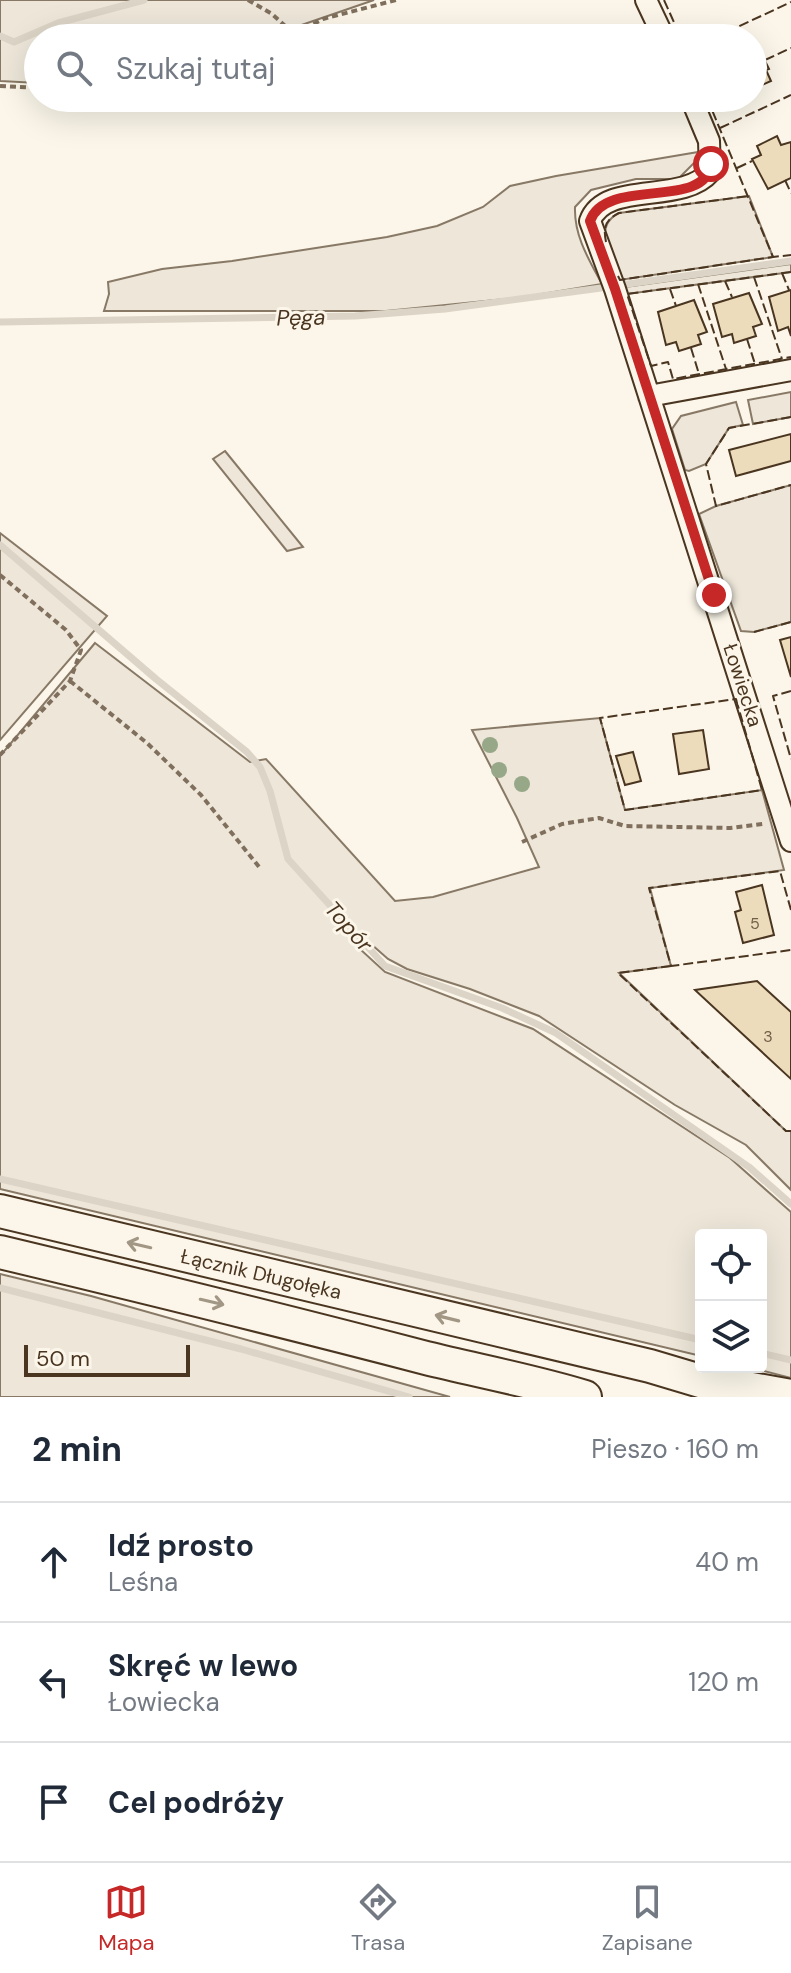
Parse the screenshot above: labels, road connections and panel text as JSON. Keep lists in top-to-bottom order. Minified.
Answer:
{"streets":{"main road":["Łącznik Długołęka"],"street":["Łowiecka"]},"water":["Pęga","Topór"],"house_numbers":["5","3"],"scale_bar":"50 m","page":{"search":"Szukaj tutaj","scale":"50 m","heading":["2 min","Pieszo · 160 m"],"list":[["Idź prosto","Leśna","40 m"],["Skręć w lewo","Łowiecka","120 m"],"Cel podróży"],"nav":["Mapa","Trasa","Zapisane"]}}
